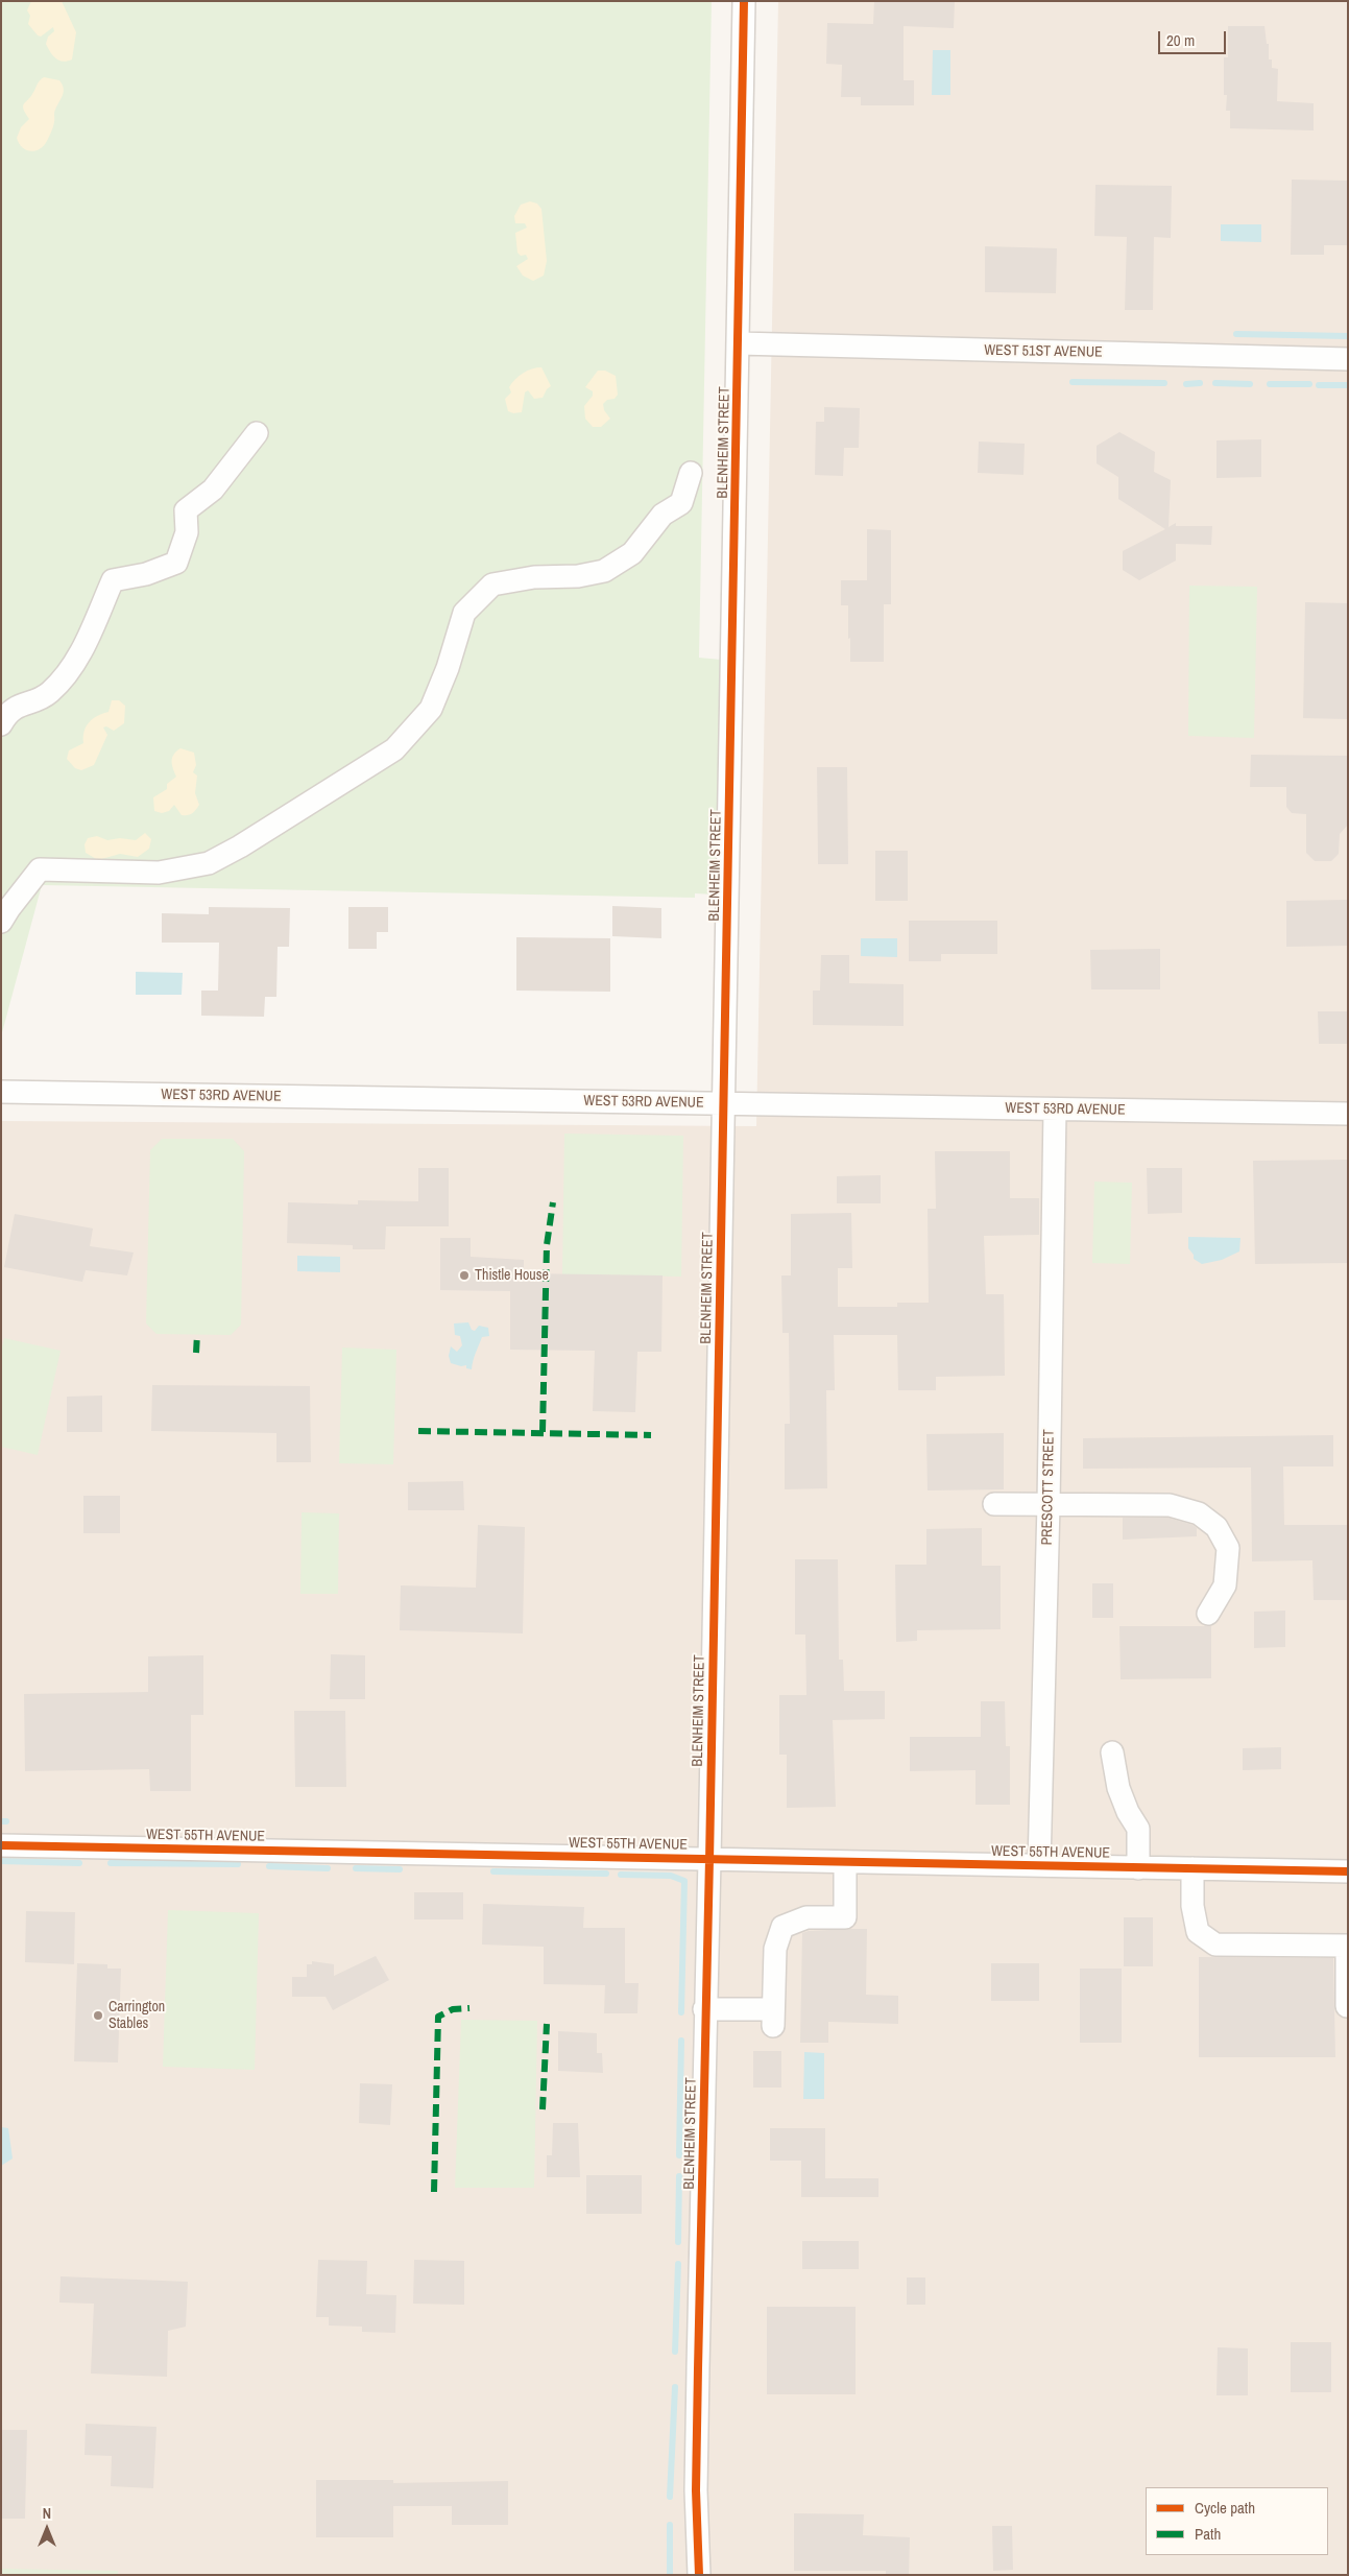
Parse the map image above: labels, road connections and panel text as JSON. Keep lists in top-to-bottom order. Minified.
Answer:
{"streets":{"street":["WEST 51ST AVENUE","BLENHEIM STREET","WEST 53RD AVENUE","PRESCOTT STREET","WEST 55TH AVENUE"]},"crossings":[["WEST 51ST AVENUE","BLENHEIM STREET"],["BLENHEIM STREET","WEST 53RD AVENUE"],["BLENHEIM STREET","WEST 55TH AVENUE"],["WEST 53RD AVENUE","PRESCOTT STREET"],["PRESCOTT STREET","WEST 55TH AVENUE"]],"places":["Thistle House","Carrington Stables"],"legend":["Cycle path","Path"],"scale_bar":"20 m","north":"top"}
